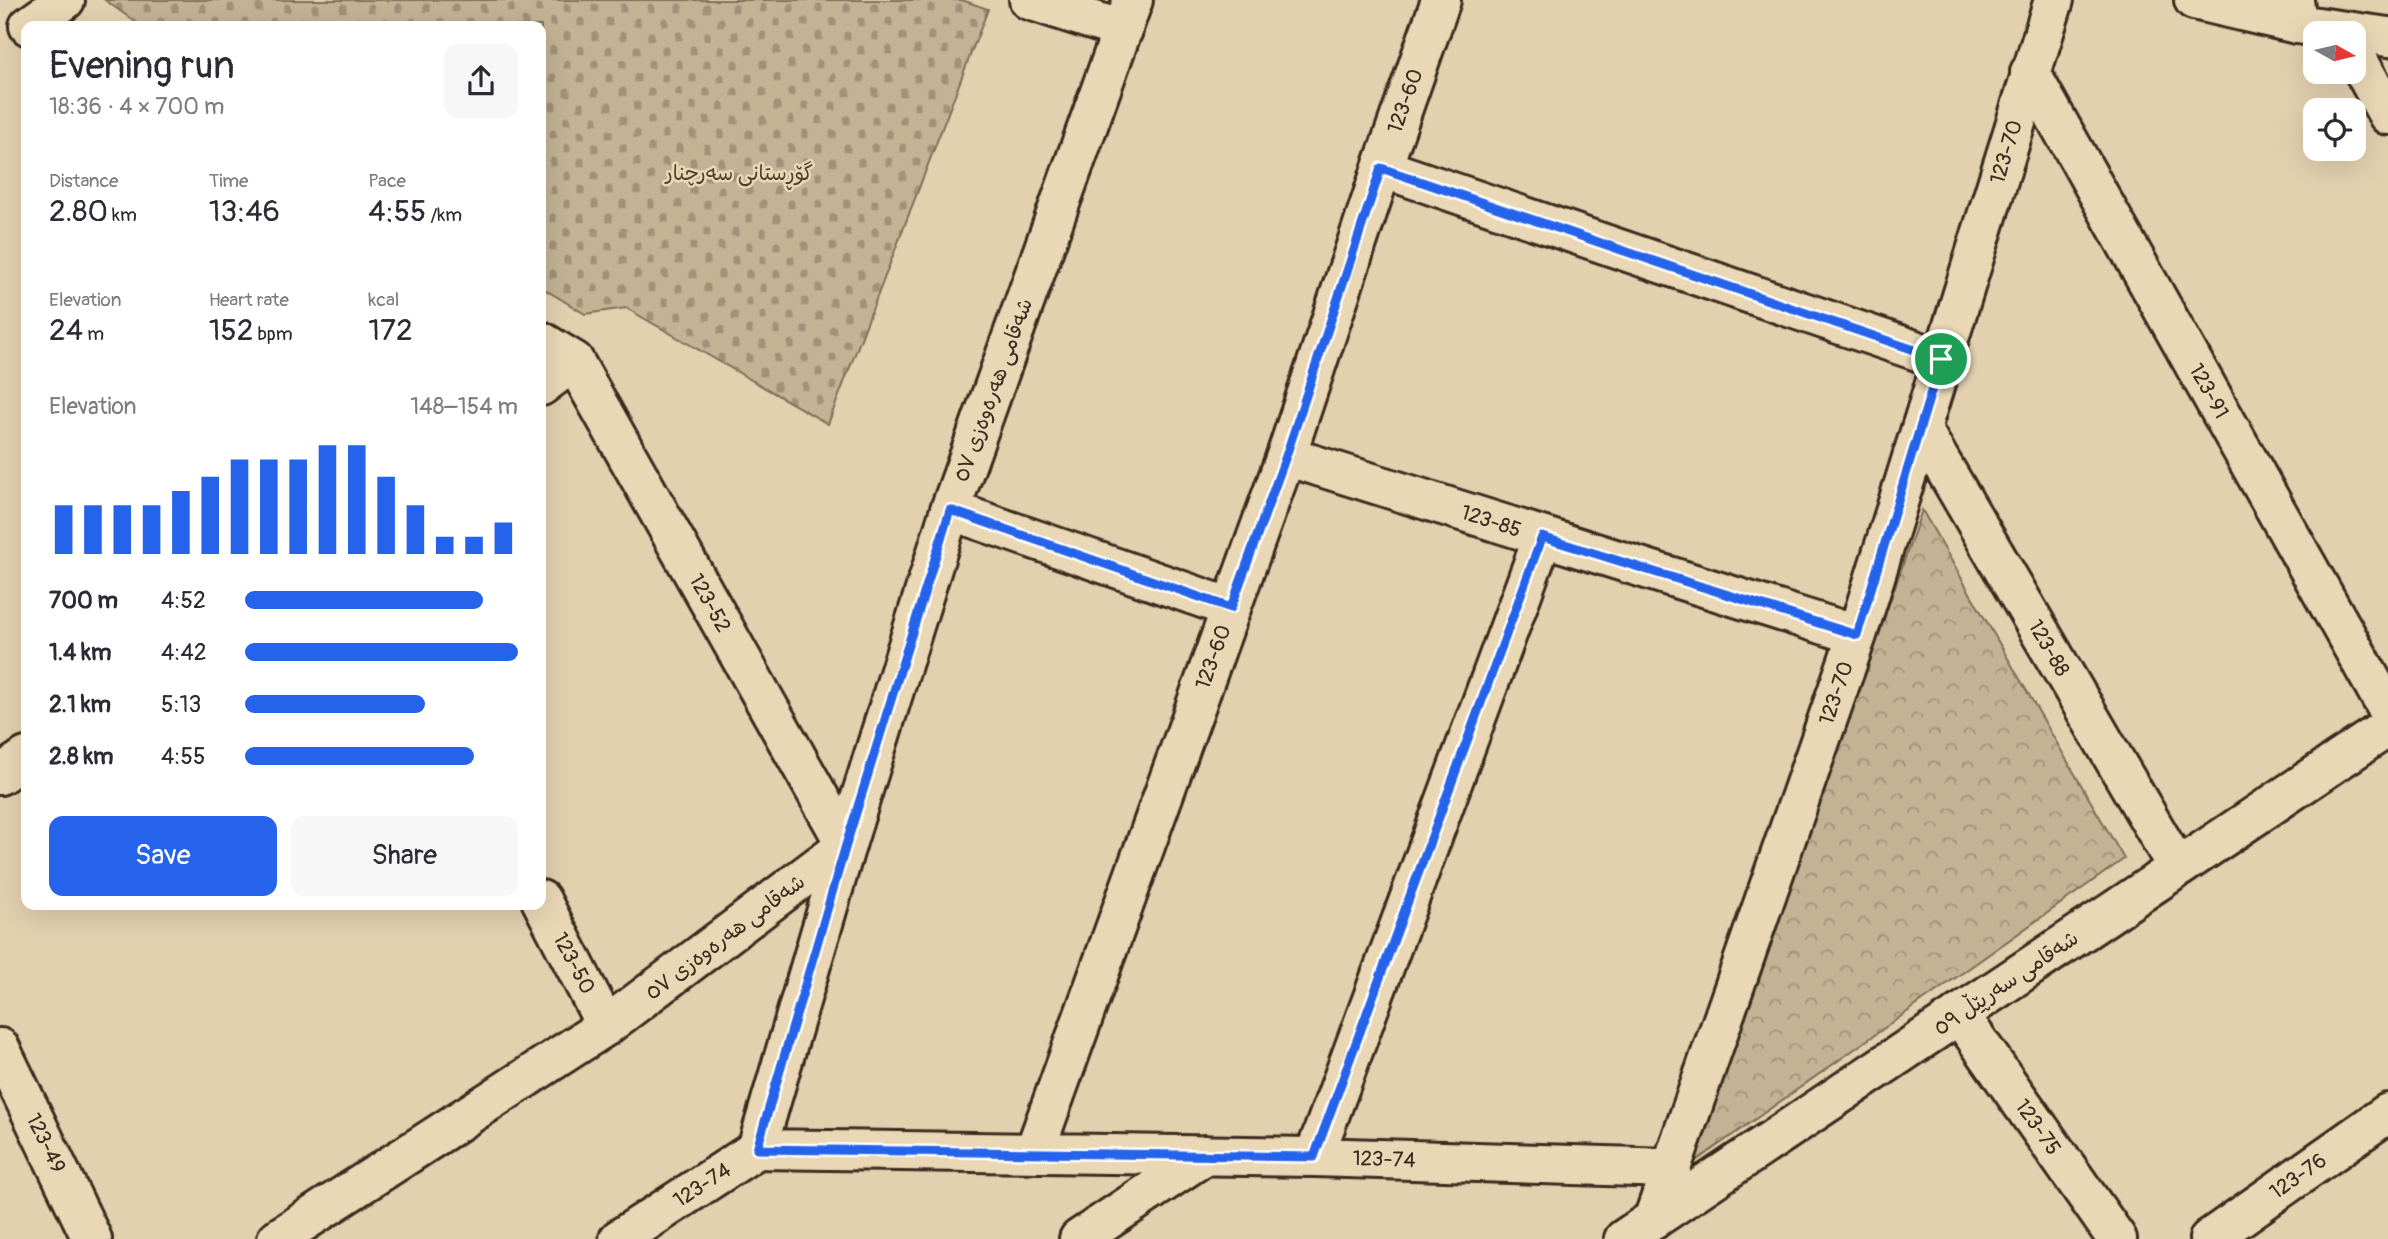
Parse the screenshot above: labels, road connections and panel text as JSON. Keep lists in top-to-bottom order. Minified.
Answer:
{"streets":{"street":["123-60","123-70","شەقامی هەرەوەزی ٥٧","123-91","123-85","123-52","123-88","123-50","شەقامی سەرپێڵ ٥٩","123-75","123-49","123-74","123-76"]},"crossings":[["123-60","123-85"],["123-60","123-74"],["123-70","123-91"],["123-70","123-85"],["123-70","123-88"],["123-70","شەقامی سەرپێڵ ٥٩"],["123-70","123-74"],["شەقامی هەرەوەزی ٥٧","123-52"],["شەقامی هەرەوەزی ٥٧","123-50"],["123-88","شەقامی سەرپێڵ ٥٩"],["شەقامی سەرپێڵ ٥٩","123-75"]],"parks":["گۆڕستانی سەرچنار"],"north":"right","page":{"heading":["Evening run","18:36 · 4 × 700 m"],"stats":[["Distance","2.80 km"],["Time","13:46"],["Pace","4:55 /km"],["Elevation","24 m"],["Heart rate","152 bpm"],["kcal","172"]],"chart":["Elevation","148–154 m"],"list":[{"name":"700 m","note":"4:52"},{"name":"1.4 km","note":"4:42"},{"name":"2.1 km","note":"5:13"},{"name":"2.8 km","note":"4:55"}],"buttons":["Save","Share"]}}
